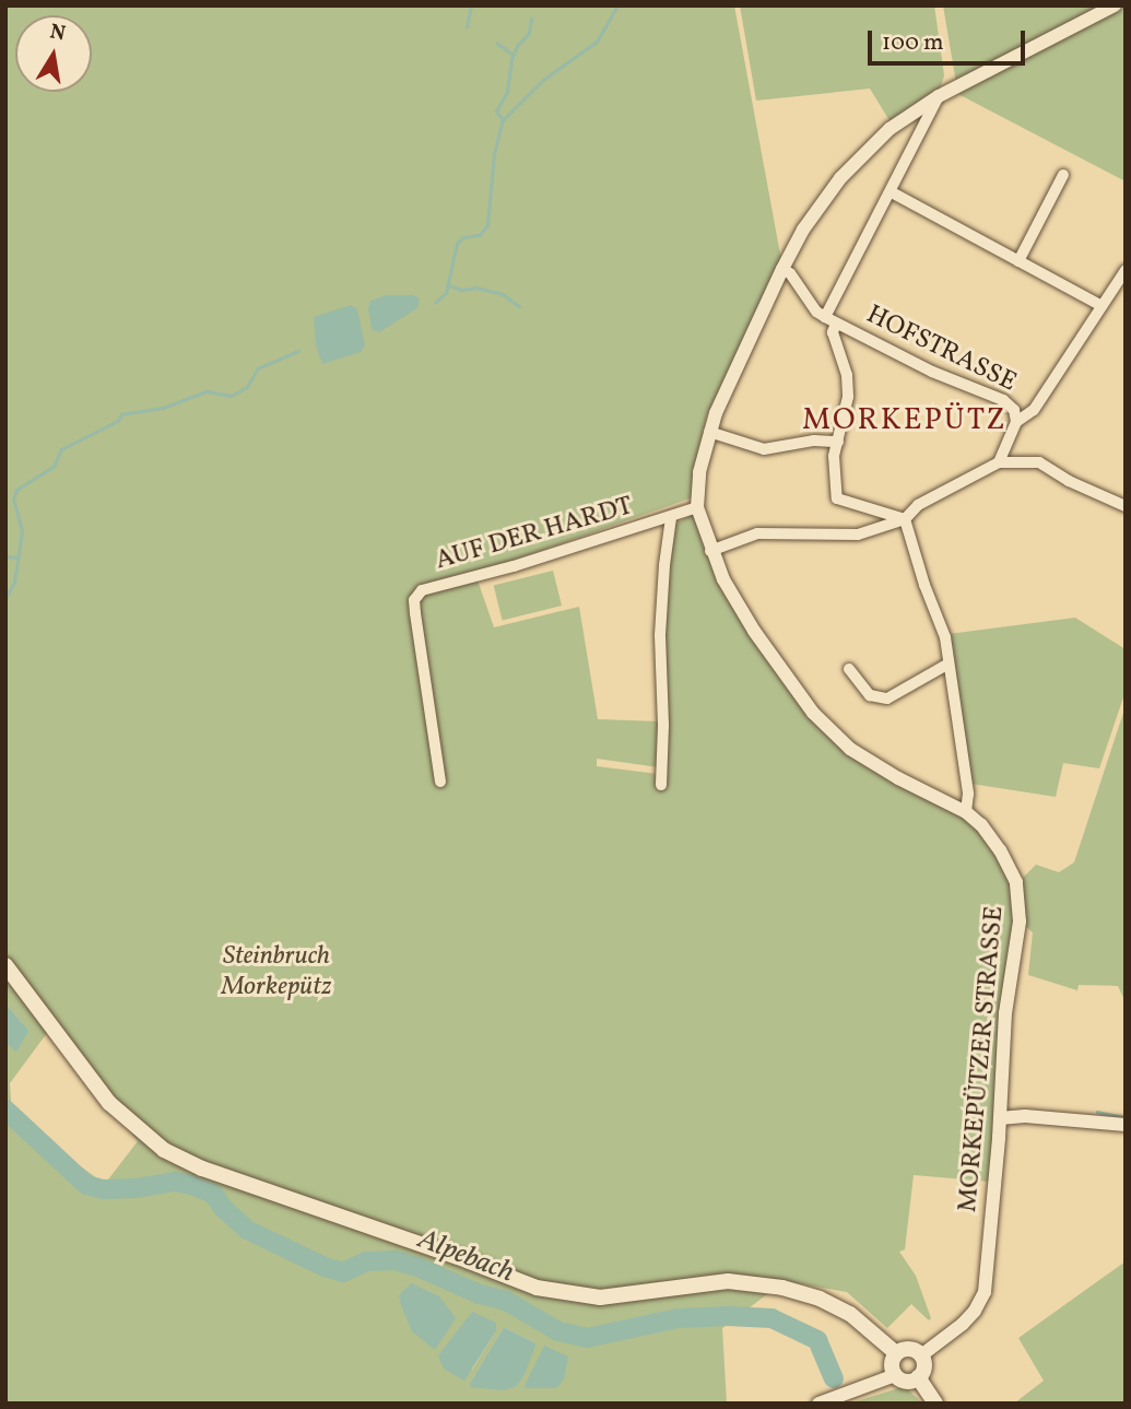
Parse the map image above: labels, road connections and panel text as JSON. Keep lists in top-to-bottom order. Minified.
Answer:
{"streets":{"street":["HOFSTRASSE","AUF DER HARDT","MORKEPÜTZER STRASSE"]},"crossings":[["HOFSTRASSE","MORKEPÜTZER STRASSE"],["AUF DER HARDT","MORKEPÜTZER STRASSE"]],"districts":["MORKEPÜTZ"],"water":["Alpebach"],"parks":["Steinbruch Morkepütz"],"scale_bar":"100 m","north":"top"}
